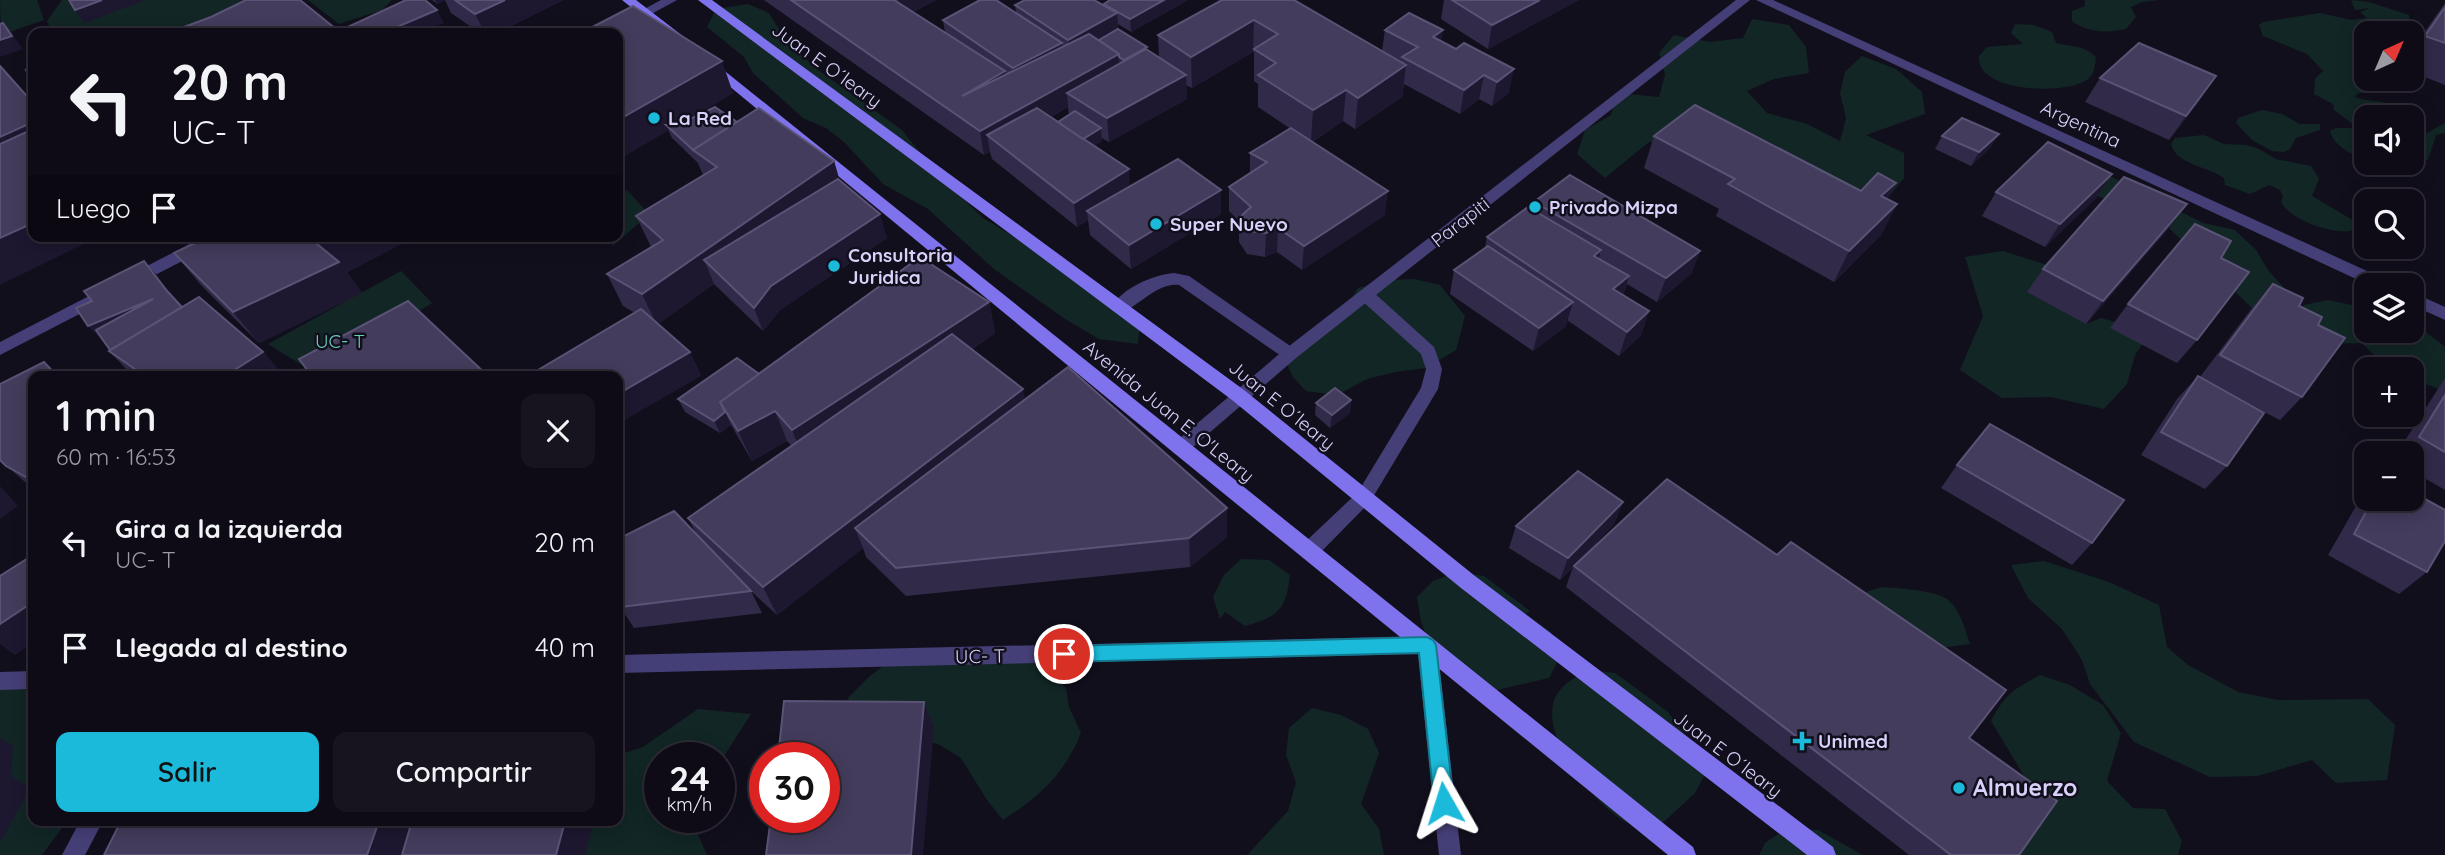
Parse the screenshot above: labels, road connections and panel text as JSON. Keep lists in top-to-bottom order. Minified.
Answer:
{"streets":{"street":["Juan E O´leary","Argentina","Parapiti","Avenida Juan E. O'Leary","UC- T"]},"crossings":[["Juan E O´leary","Parapiti"],["Parapiti","Avenida Juan E. O'Leary"],["Avenida Juan E. O'Leary","UC- T"]],"parks":["UC- T"],"places":{"other":["La Red","Privado Mizpa","Super Nuevo","Consultoria Juridica","Almuerzo"],"health":["Unimed"]},"north":"top right","page":{"map_buttons":["+","−"],"turn":["20 m","UC- T"],"then":"Luego","heading":["1 min","60 m · 16:53"],"list":[{"name":"Gira a la izquierda","note":"UC- T","value":"20 m"},{"name":"Llegada al destino","value":"40 m"}],"buttons":["Salir","Compartir"],"speed":"24 km/h","limit":"30"}}
